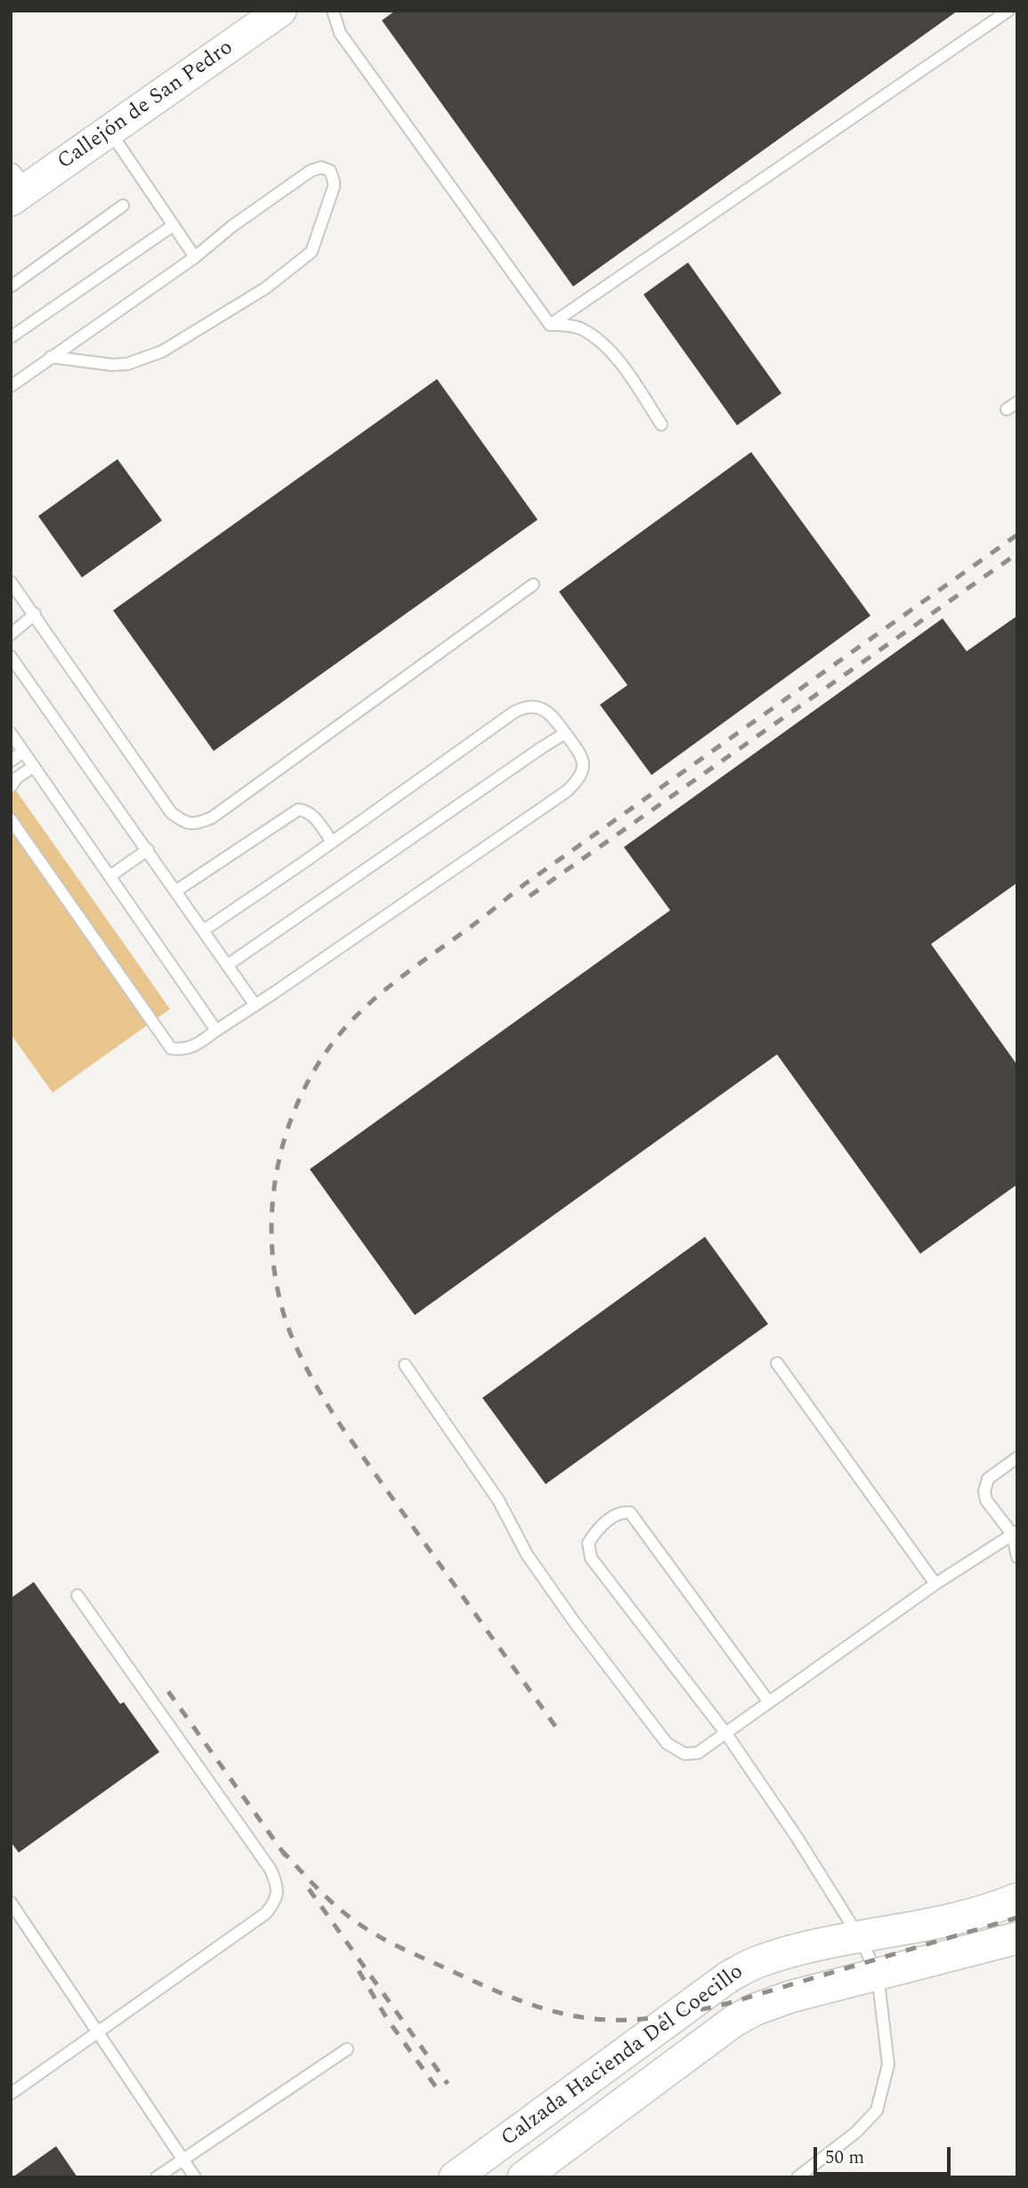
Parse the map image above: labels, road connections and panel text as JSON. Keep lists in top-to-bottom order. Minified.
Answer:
{"streets":{"main road":["Callejón de San Pedro","Calzada Hacienda Del Coecillo"]},"scale_bar":"50 m"}
